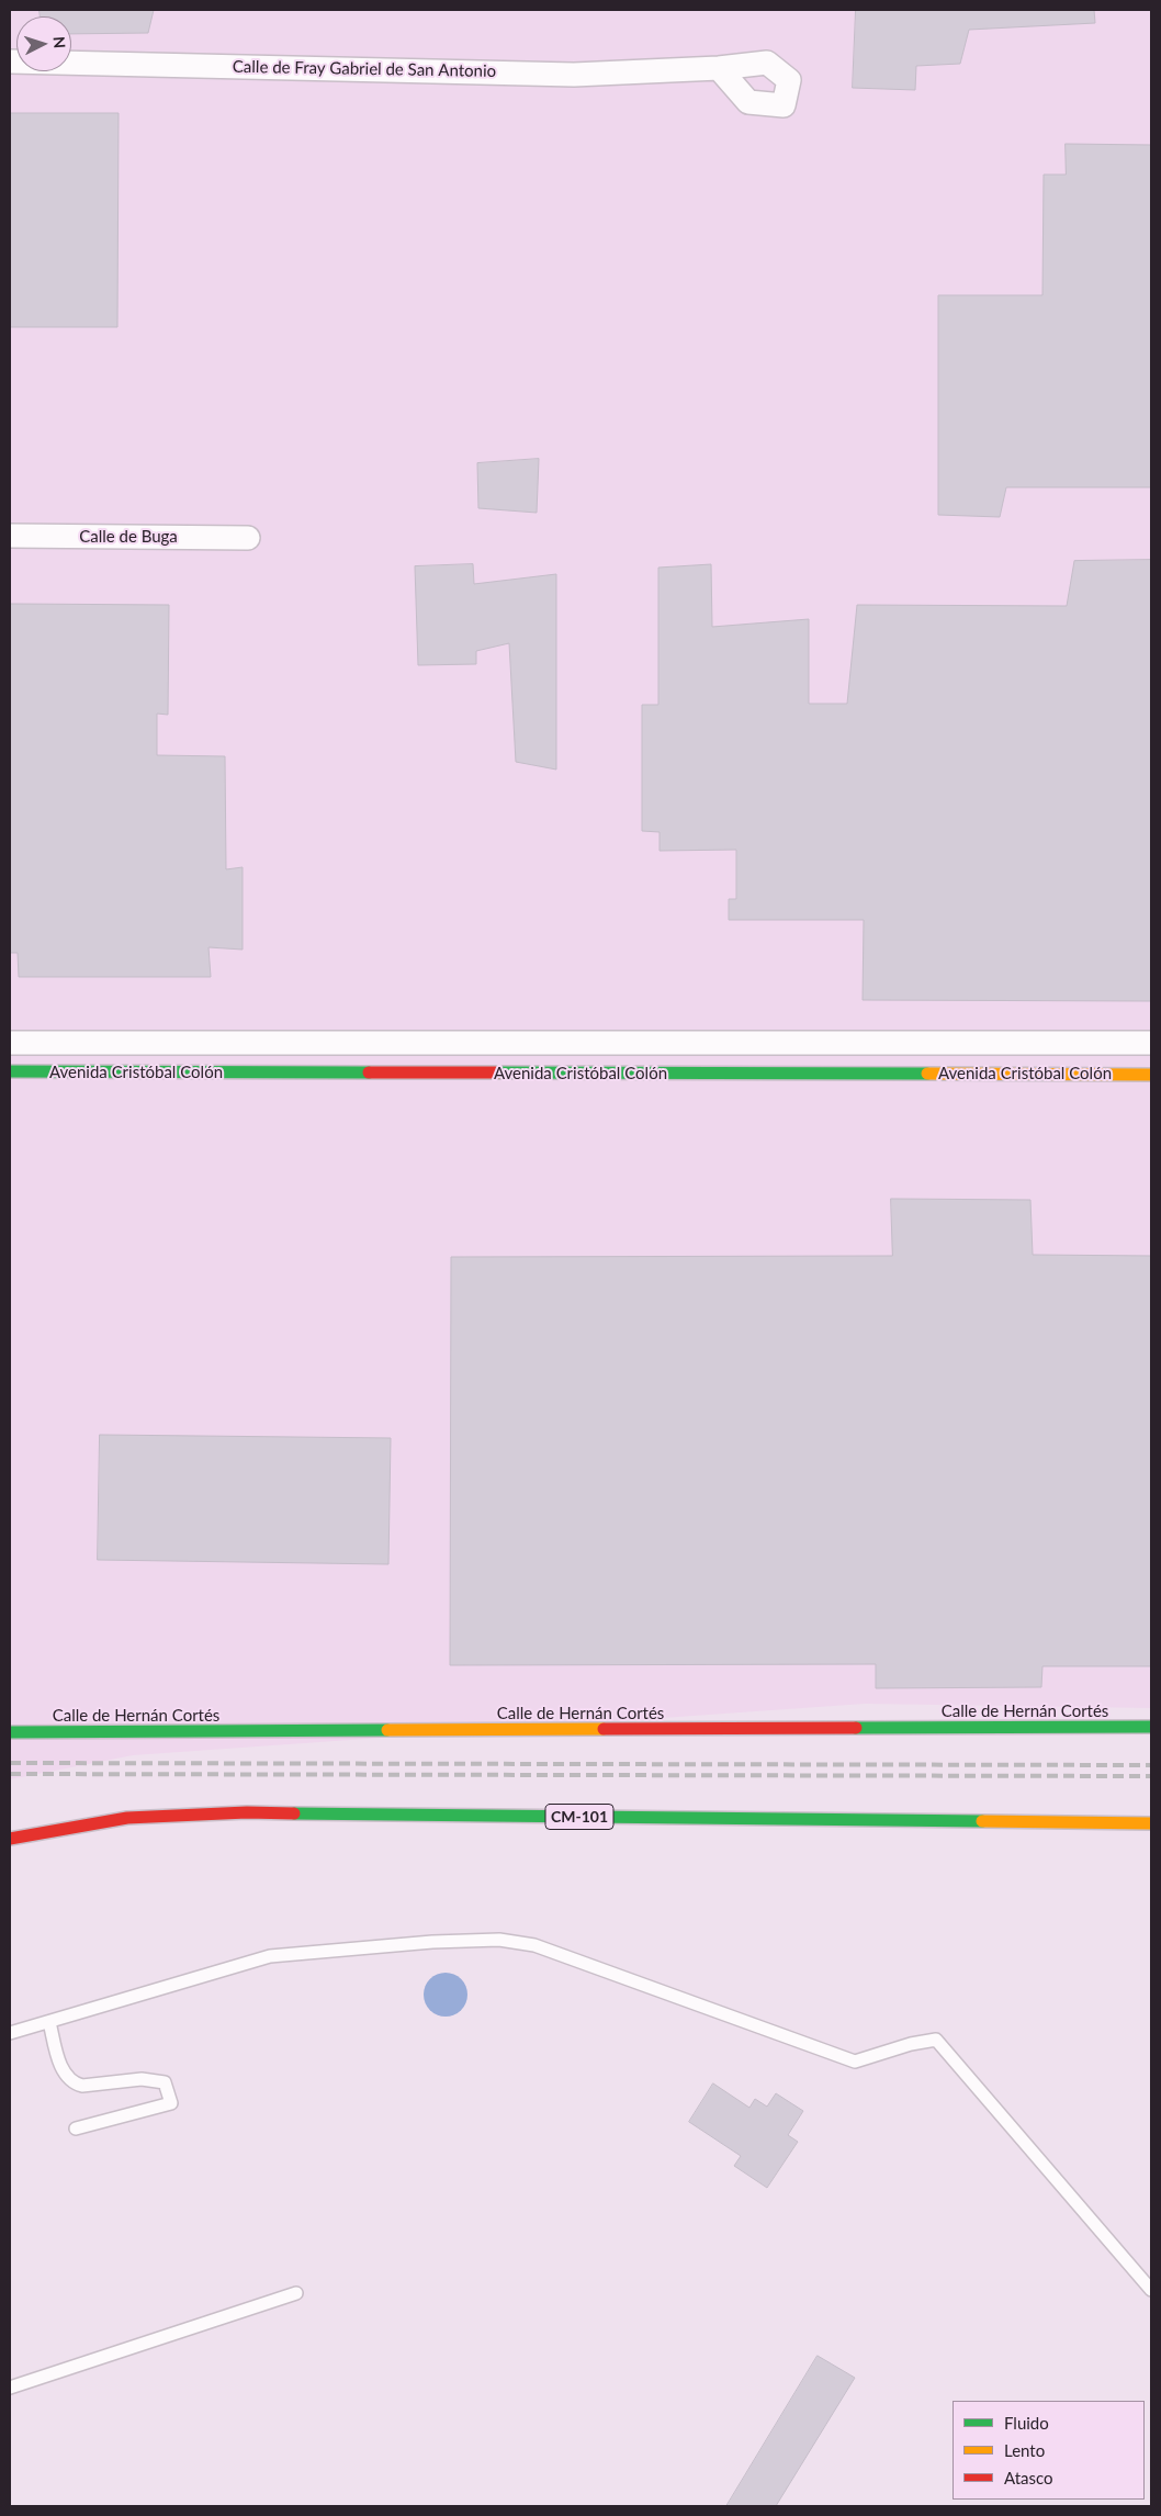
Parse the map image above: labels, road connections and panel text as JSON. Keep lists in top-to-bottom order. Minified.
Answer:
{"streets":{"street":["Calle de Fray Gabriel de San Antonio","Calle de Buga","Avenida Cristóbal Colón","Calle de Hernán Cortés","CM-101"]},"legend":["Fluido","Lento","Atasco"],"north":"right"}
